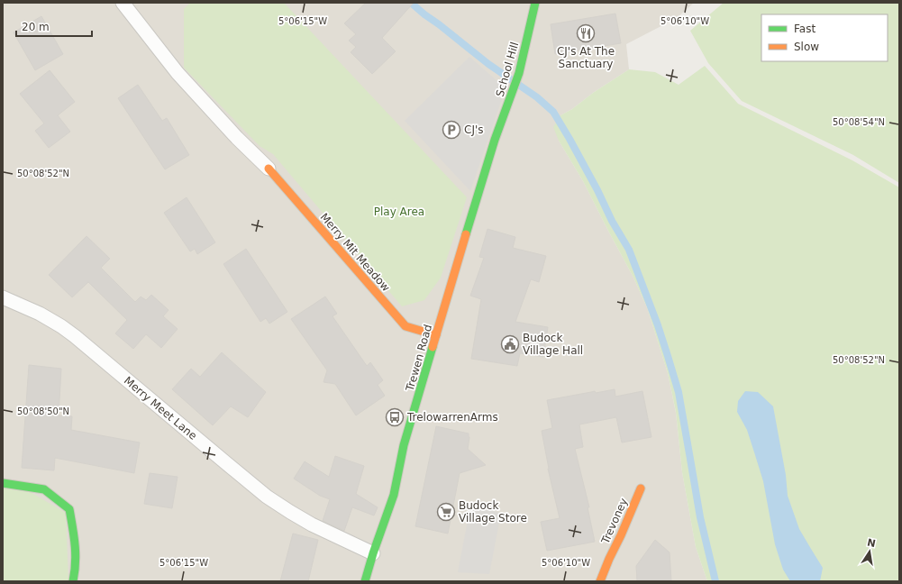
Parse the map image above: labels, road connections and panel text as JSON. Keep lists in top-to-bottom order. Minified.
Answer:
{"streets":{"street":["School Hill","Merry Mit Meadow","Trewen Road","Trevoney"],"lane":["Merry Meet Lane"]},"crossings":[["School Hill","Trewen Road"],["Merry Mit Meadow","Trewen Road"],["Trewen Road","Merry Meet Lane"]],"parks":["Play Area"],"places":{"restaurant":["CJ's At The Sanctuary"],"parking":["CJ's"],"public building":["Budock Village Hall"],"bus stop":["TrelowarrenArms"],"supermarket":["Budock Village Store"]},"legend":["Fast","Slow"],"scale_bar":"20 m","north":"top","coordinates":["5°06'15\"W","5°06'10\"W","50°08'54\"N","50°08'52\"N","50°08'50\"N"]}
